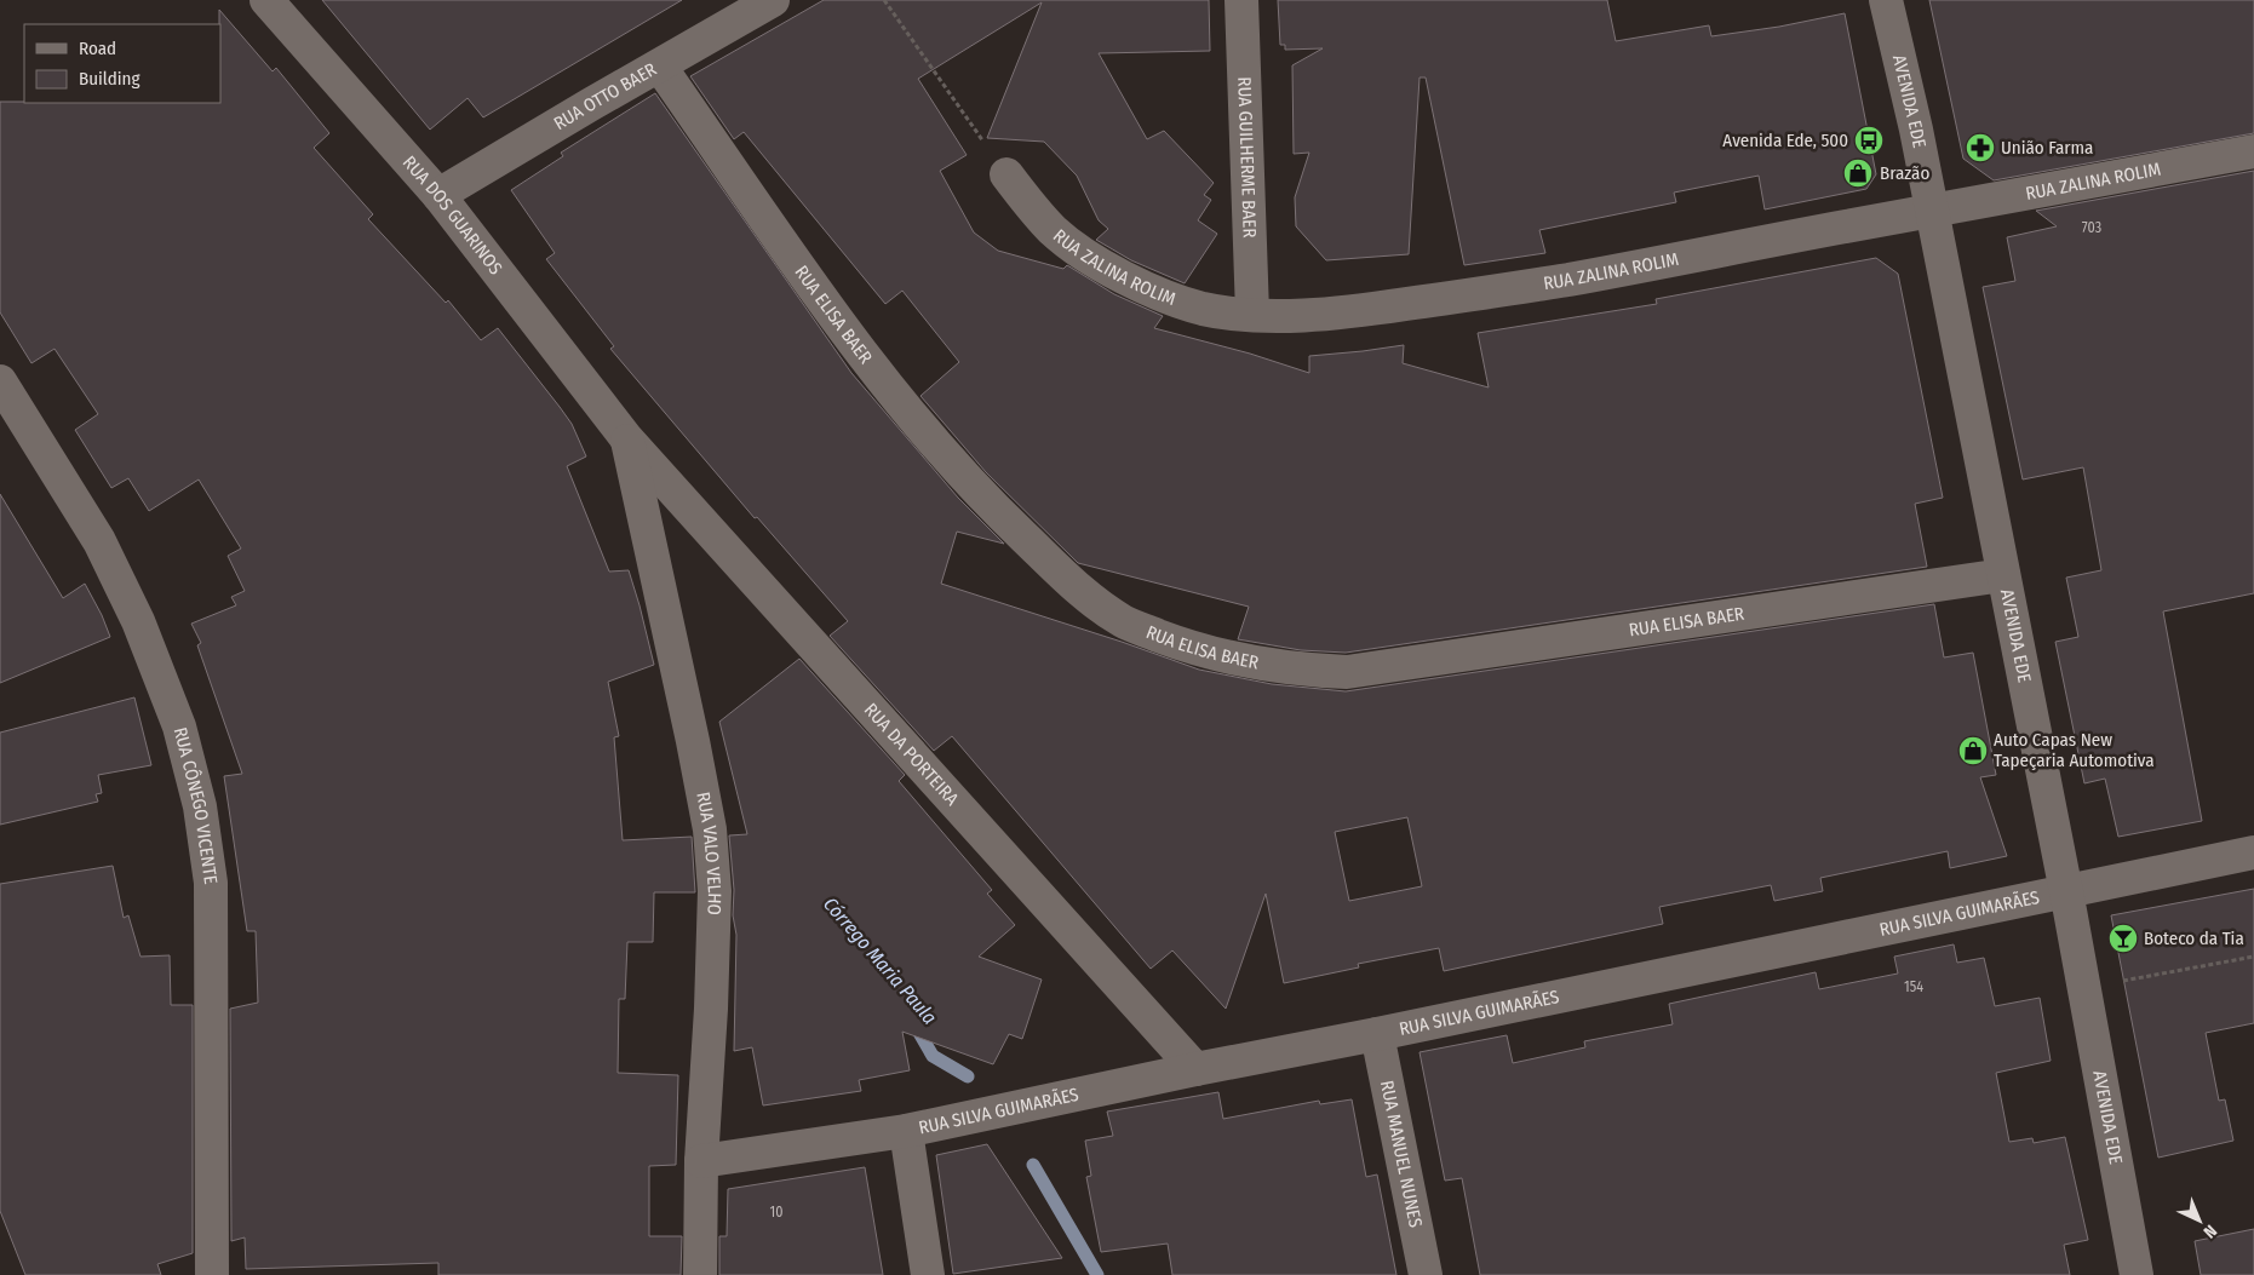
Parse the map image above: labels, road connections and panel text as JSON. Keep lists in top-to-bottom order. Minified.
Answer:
{"streets":{"street":["RUA OTTO BAER","AVENIDA EDE","RUA GUILHERME BAER","RUA ZALINA ROLIM","RUA DOS GUARINOS","RUA ELISA BAER","RUA DA PORTEIRA","RUA CÔNEGO VICENTE","RUA VALO VELHO","RUA SILVA GUIMARÃES","RUA MANUEL NUNES"]},"crossings":[["RUA OTTO BAER","RUA DOS GUARINOS"],["RUA OTTO BAER","RUA ELISA BAER"],["AVENIDA EDE","RUA ZALINA ROLIM"],["AVENIDA EDE","RUA ELISA BAER"],["AVENIDA EDE","RUA SILVA GUIMARÃES"],["RUA GUILHERME BAER","RUA ZALINA ROLIM"],["RUA DOS GUARINOS","RUA DA PORTEIRA"],["RUA DOS GUARINOS","RUA VALO VELHO"],["RUA DA PORTEIRA","RUA VALO VELHO"],["RUA DA PORTEIRA","RUA SILVA GUIMARÃES"],["RUA VALO VELHO","RUA SILVA GUIMARÃES"],["RUA SILVA GUIMARÃES","RUA MANUEL NUNES"]],"water":["Córrego Maria Paula"],"places":{"bus stop":["Avenida Ede, 500"],"pharmacy":["União Farma"],"shop":["Brazão","Auto Capas New Tapeçaria Automotiva"],"bar":["Boteco da Tia"]},"house_numbers":["703","154","10"],"legend":["Road","Building"],"north":"bottom right"}
